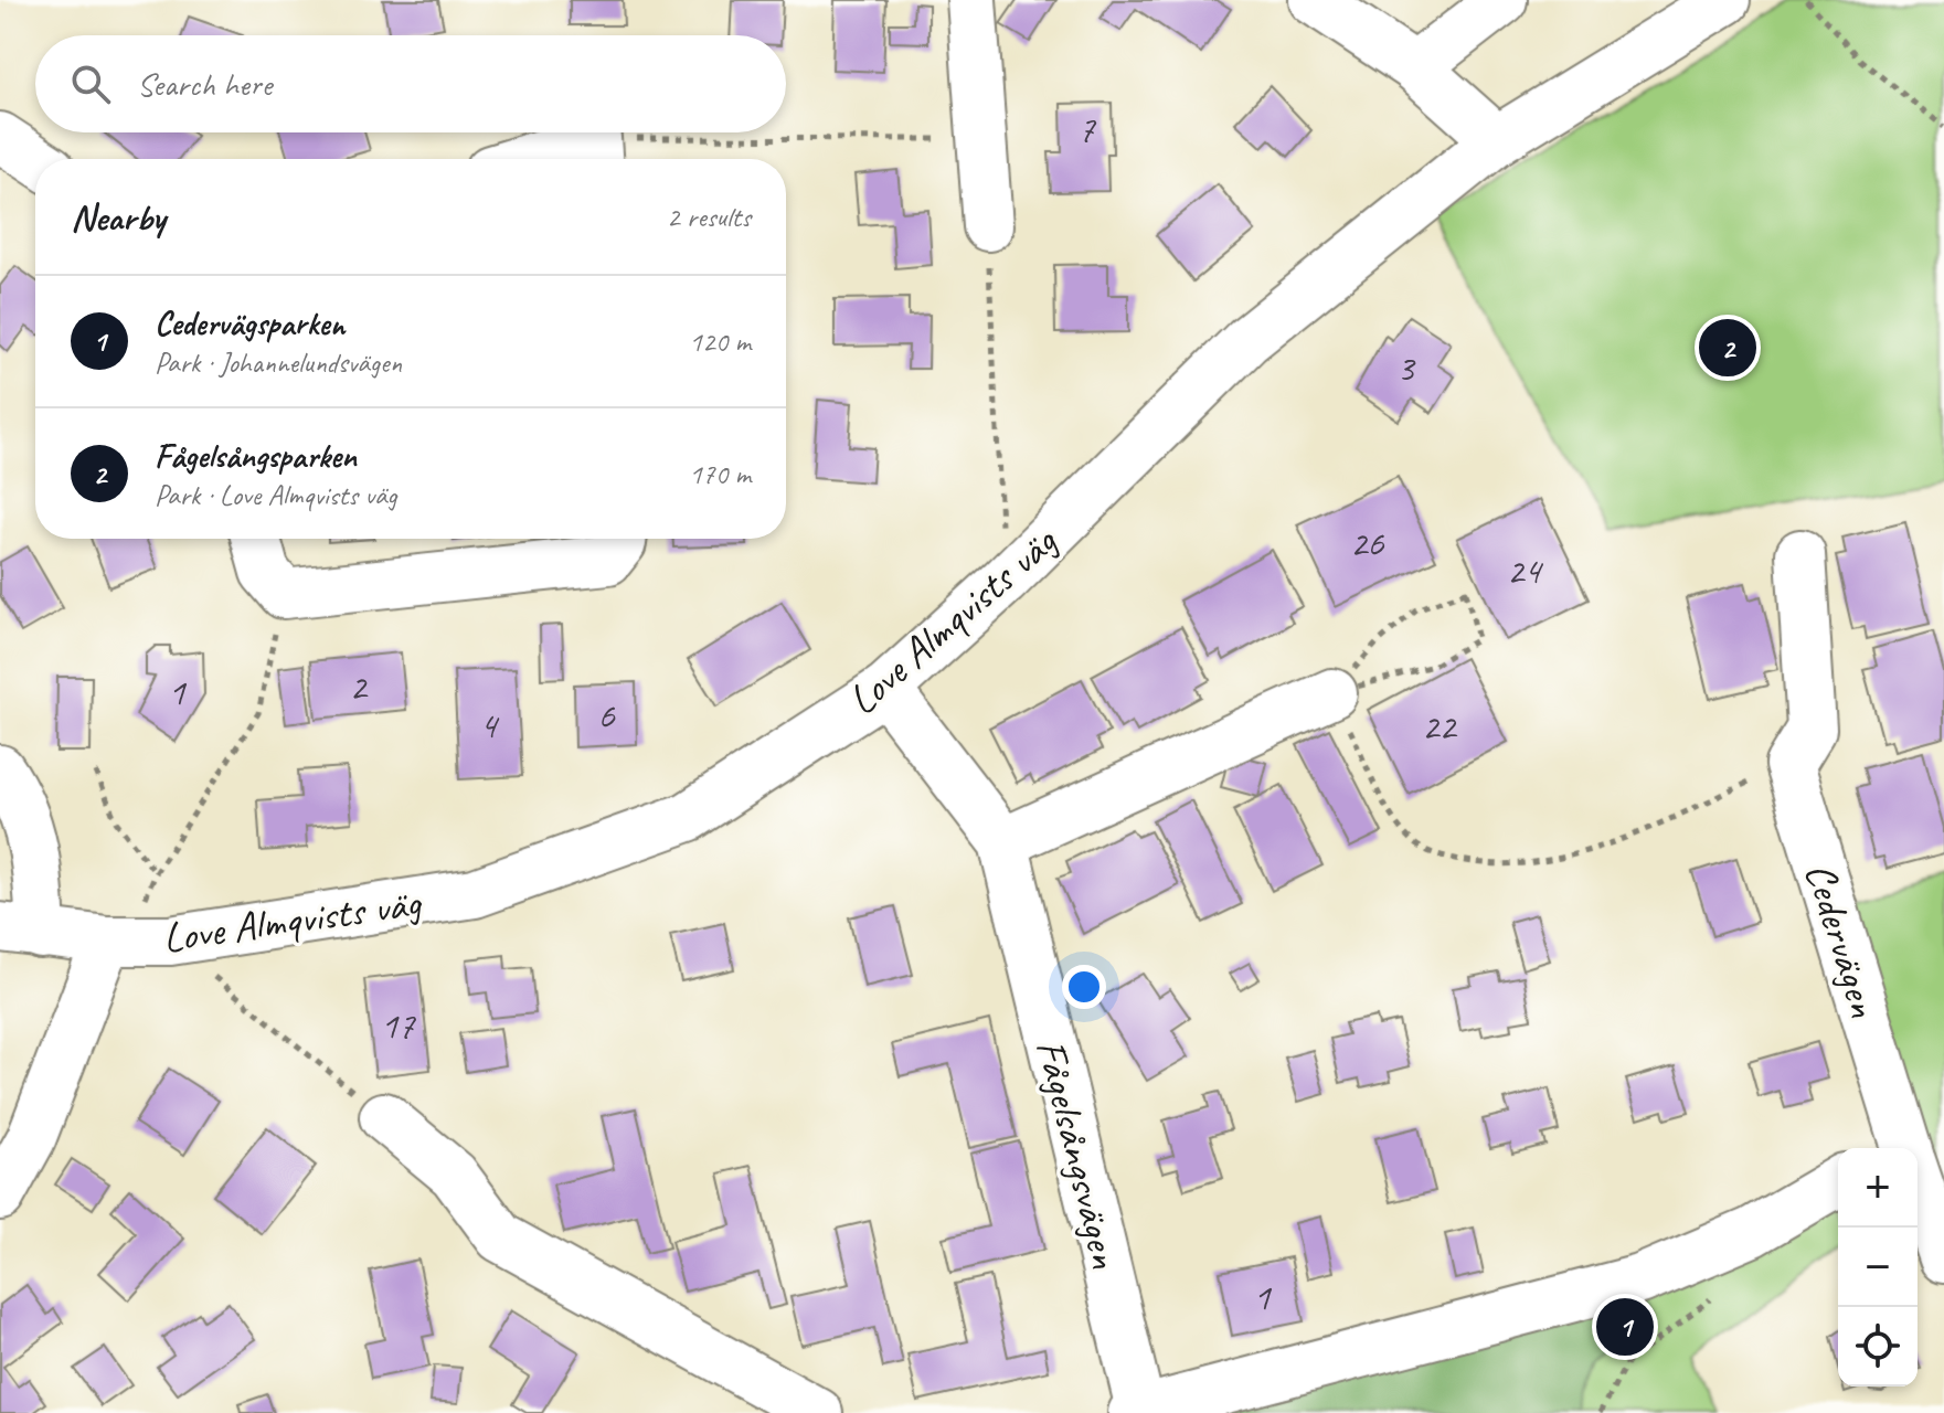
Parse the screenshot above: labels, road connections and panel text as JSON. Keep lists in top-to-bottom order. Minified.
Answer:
{"streets":{"street":["Love Almqvists väg","Cedervägen","Fågelsångsvägen"]},"crossings":[["Love Almqvists väg","Fågelsångsvägen"]],"house_numbers":["7","3","26","24","2","1","6","4","22","17","1"],"page":{"search":"Search here","heading":["Nearby","2 results"],"list":[{"mark":"1","name":"Cedervägsparken","note":"Park · Johannelundsvägen","value":"120 m"},{"mark":"2","name":"Fågelsångsparken","note":"Park · Love Almqvists väg","value":"170 m"}],"pins":["2","1"],"map_buttons":["+","−"]}}
